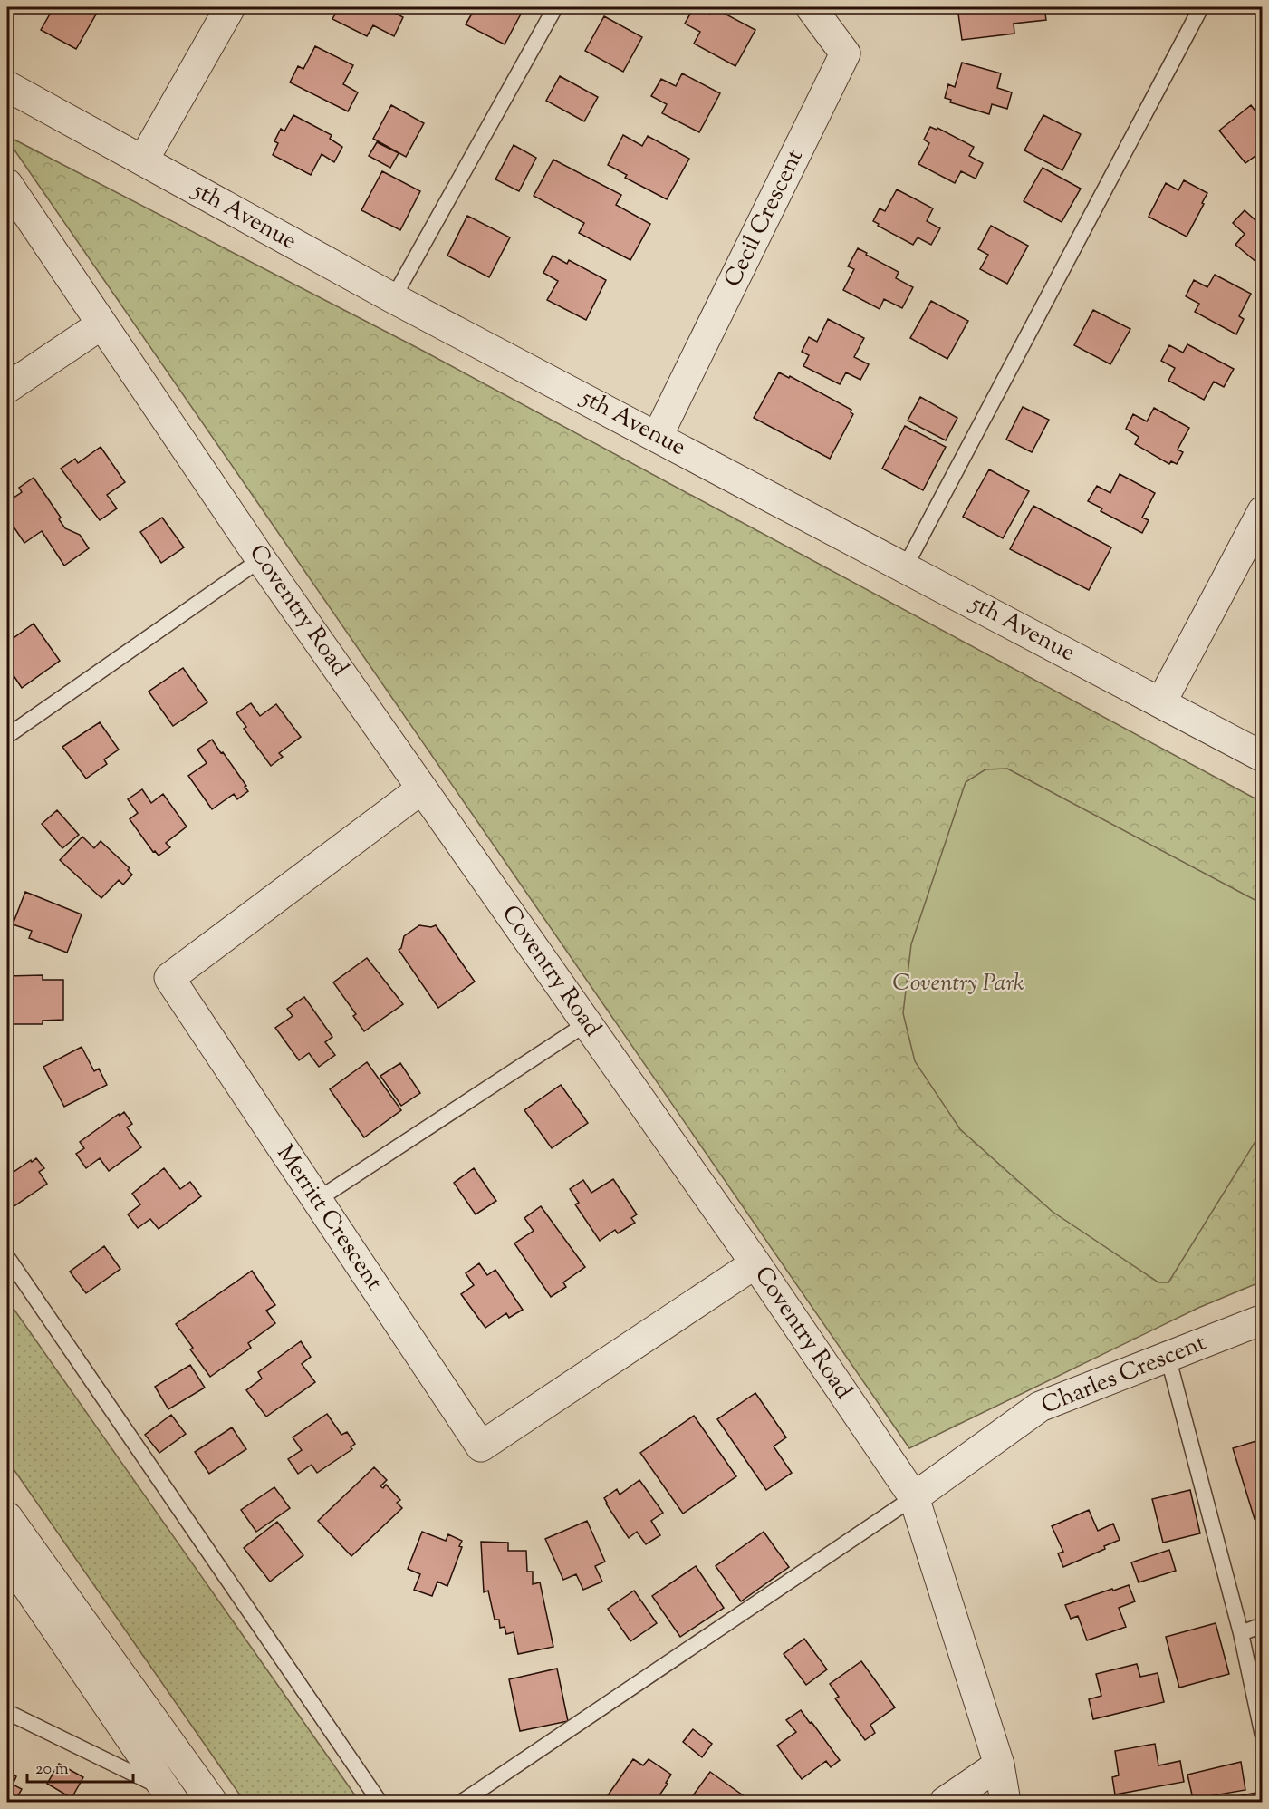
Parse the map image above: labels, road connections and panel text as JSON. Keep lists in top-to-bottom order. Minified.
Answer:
{"streets":{"street":["5th Avenue","Cecil Crescent","Coventry Road","Merritt Crescent","Charles Crescent"]},"crossings":[["5th Avenue","Cecil Crescent"],["Coventry Road","Merritt Crescent"],["Coventry Road","Charles Crescent"]],"parks":["Coventry Park"],"scale_bar":"20 m"}
